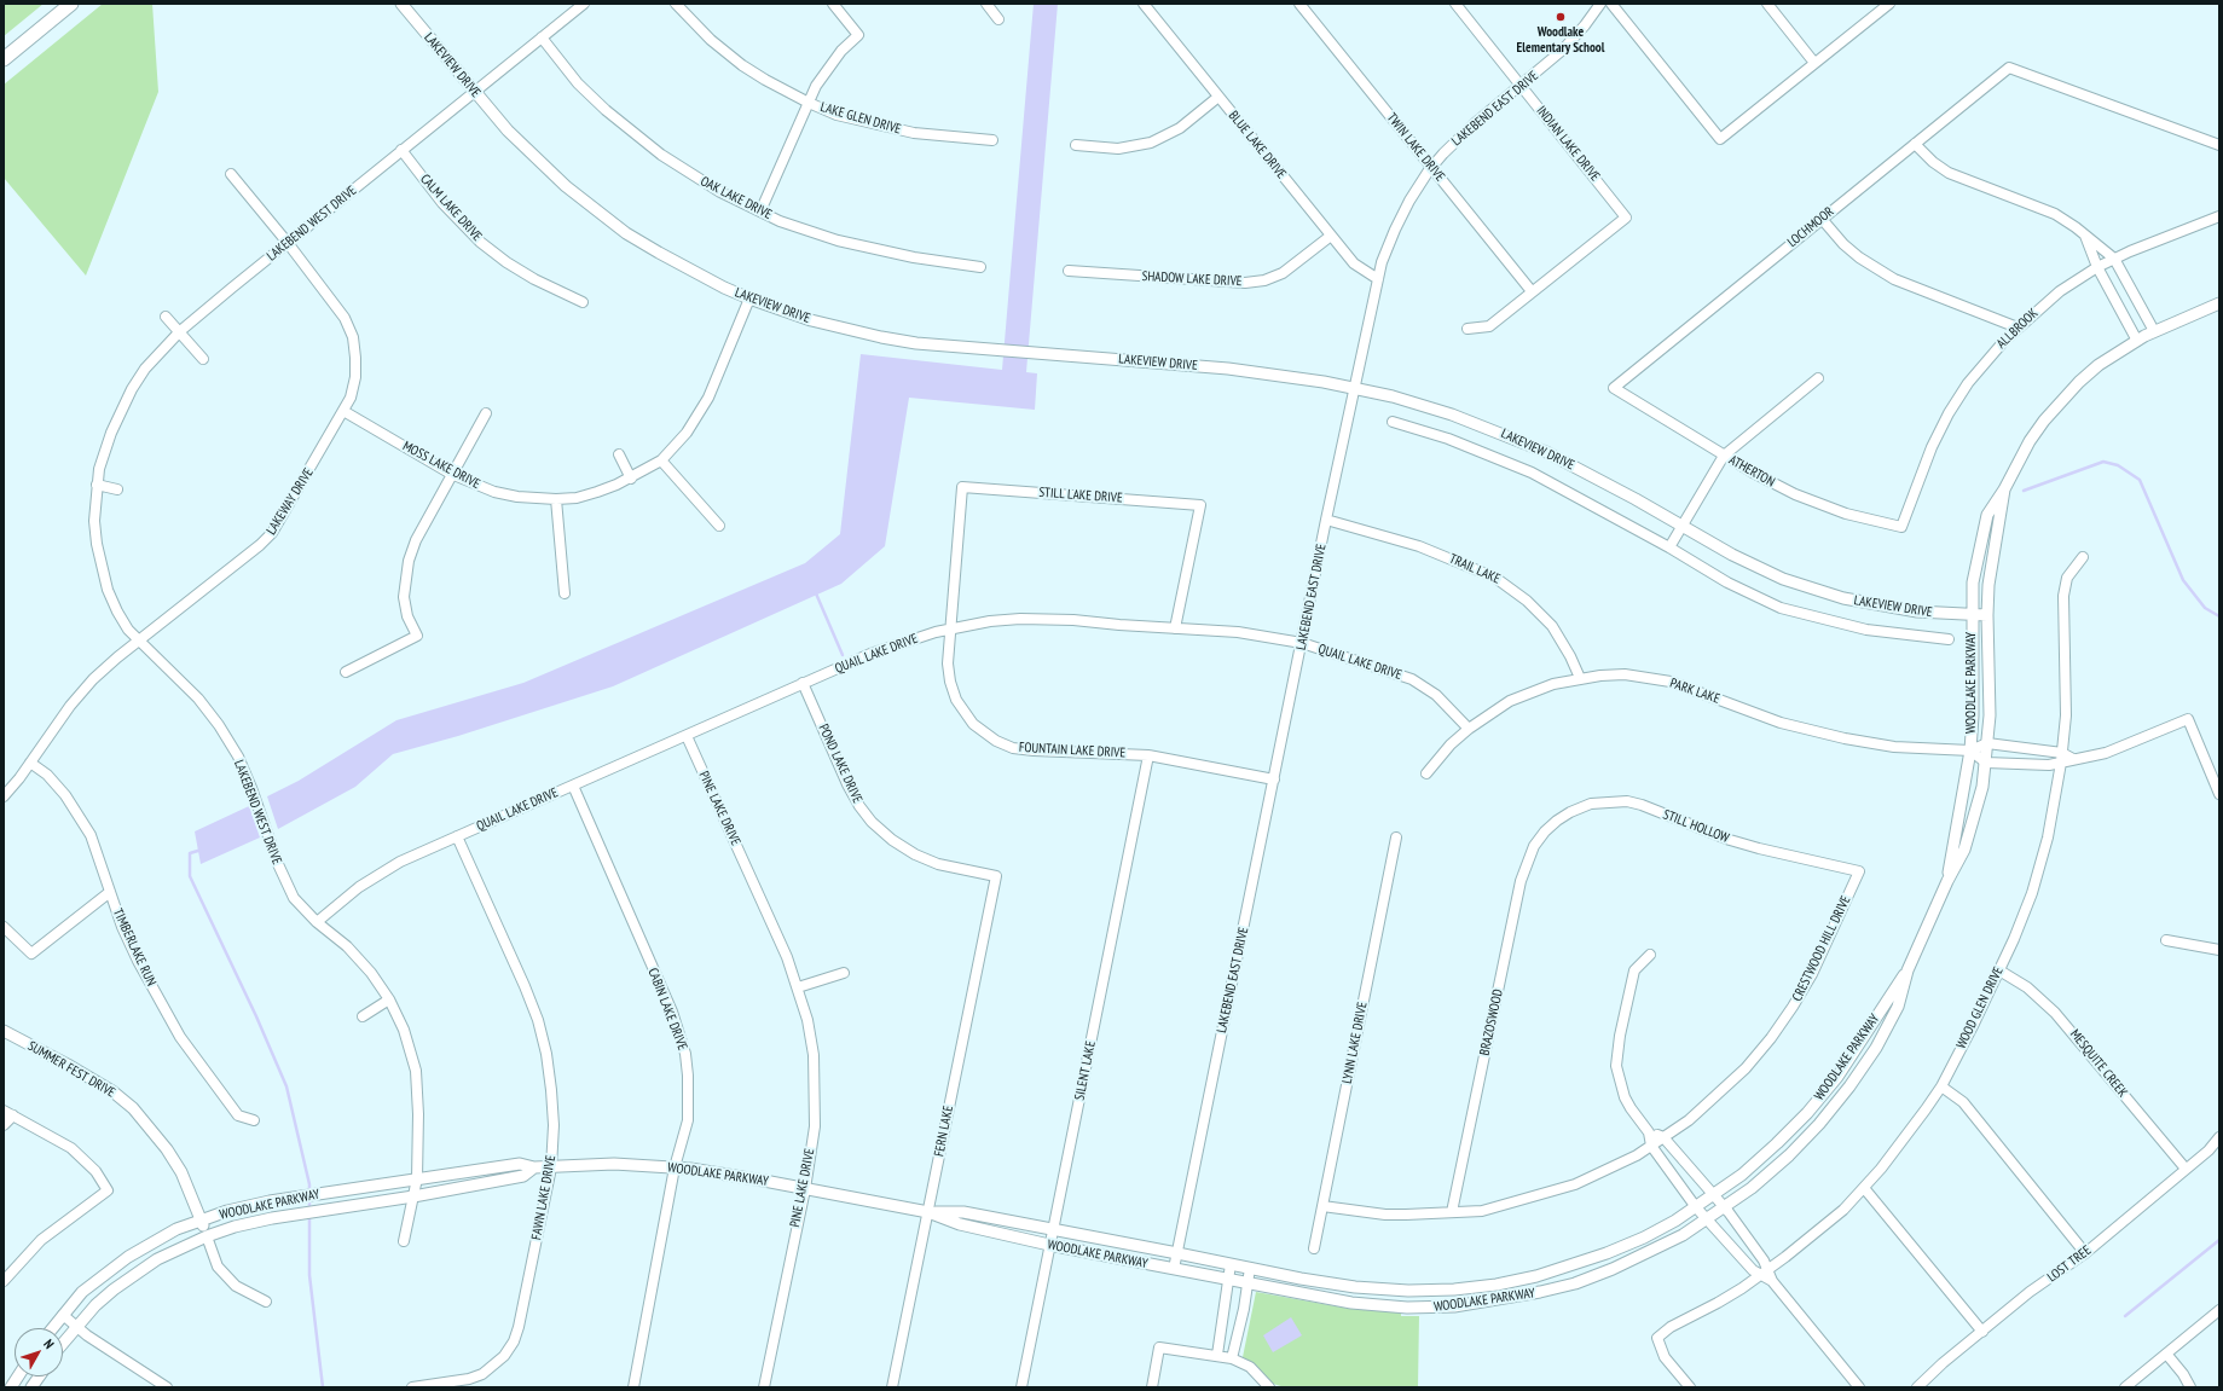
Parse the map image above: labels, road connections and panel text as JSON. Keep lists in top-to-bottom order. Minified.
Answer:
{"streets":{"street":["LAKEVIEW DRIVE","LAKEBEND EAST DRIVE","LAKE GLEN DRIVE","INDIAN LAKE DRIVE","BLUE LAKE DRIVE","TWIN LAKE DRIVE","OAK LAKE DRIVE","CALM LAKE DRIVE","LAKEBEND WEST DRIVE","LOCHMOOR","SHADOW LAKE DRIVE","ALLBROOK","MOSS LAKE DRIVE","ATHERTON","STILL LAKE DRIVE","LAKEWAY DRIVE","TRAIL LAKE","QUAIL LAKE DRIVE","WOODLAKE PARKWAY","PARK LAKE","FOUNTAIN LAKE DRIVE","POND LAKE DRIVE","PINE LAKE DRIVE","STILL HOLLOW","TIMBERLAKE RUN","CRESTWOOD HILL DRIVE","WOOD GLEN DRIVE","CABIN LAKE DRIVE","BRAZOSWOOD","LYNN LAKE DRIVE","MESQUITE CREEK","SUMMER FEST DRIVE","SILENT LAKE","FERN LAKE","FAWN LAKE DRIVE","LOST TREE"]},"crossings":[["LAKEVIEW DRIVE","LAKEBEND EAST DRIVE"],["LAKEVIEW DRIVE","LAKEBEND WEST DRIVE"],["LAKEVIEW DRIVE","MOSS LAKE DRIVE"],["LAKEVIEW DRIVE","WOODLAKE PARKWAY"],["LAKEBEND EAST DRIVE","INDIAN LAKE DRIVE"],["LAKEBEND EAST DRIVE","BLUE LAKE DRIVE"],["LAKEBEND EAST DRIVE","TWIN LAKE DRIVE"],["LAKEBEND EAST DRIVE","TRAIL LAKE"],["LAKEBEND EAST DRIVE","QUAIL LAKE DRIVE"],["LAKEBEND EAST DRIVE","WOODLAKE PARKWAY"],["LAKEBEND EAST DRIVE","FOUNTAIN LAKE DRIVE"],["INDIAN LAKE DRIVE","TWIN LAKE DRIVE"],["BLUE LAKE DRIVE","SHADOW LAKE DRIVE"],["OAK LAKE DRIVE","LAKEBEND WEST DRIVE"],["CALM LAKE DRIVE","LAKEBEND WEST DRIVE"],["LAKEBEND WEST DRIVE","LAKEWAY DRIVE"],["LAKEBEND WEST DRIVE","QUAIL LAKE DRIVE"],["LAKEBEND WEST DRIVE","WOODLAKE PARKWAY"],["LOCHMOOR","ATHERTON"],["ALLBROOK","ATHERTON"],["MOSS LAKE DRIVE","LAKEWAY DRIVE"],["STILL LAKE DRIVE","QUAIL LAKE DRIVE"],["STILL LAKE DRIVE","FOUNTAIN LAKE DRIVE"],["LAKEWAY DRIVE","TIMBERLAKE RUN"],["TRAIL LAKE","PARK LAKE"],["QUAIL LAKE DRIVE","PARK LAKE"],["QUAIL LAKE DRIVE","FOUNTAIN LAKE DRIVE"],["QUAIL LAKE DRIVE","POND LAKE DRIVE"],["QUAIL LAKE DRIVE","PINE LAKE DRIVE"],["QUAIL LAKE DRIVE","CABIN LAKE DRIVE"],["QUAIL LAKE DRIVE","FAWN LAKE DRIVE"],["WOODLAKE PARKWAY","PARK LAKE"],["WOODLAKE PARKWAY","PINE LAKE DRIVE"],["WOODLAKE PARKWAY","CABIN LAKE DRIVE"],["WOODLAKE PARKWAY","SUMMER FEST DRIVE"],["WOODLAKE PARKWAY","SILENT LAKE"],["WOODLAKE PARKWAY","FERN LAKE"],["WOODLAKE PARKWAY","FAWN LAKE DRIVE"],["FOUNTAIN LAKE DRIVE","SILENT LAKE"],["POND LAKE DRIVE","FERN LAKE"],["STILL HOLLOW","CRESTWOOD HILL DRIVE"],["STILL HOLLOW","BRAZOSWOOD"],["CRESTWOOD HILL DRIVE","BRAZOSWOOD"],["CRESTWOOD HILL DRIVE","LYNN LAKE DRIVE"],["WOOD GLEN DRIVE","MESQUITE CREEK"],["MESQUITE CREEK","LOST TREE"]],"places":["Woodlake Elementary School"],"north":"top right"}
